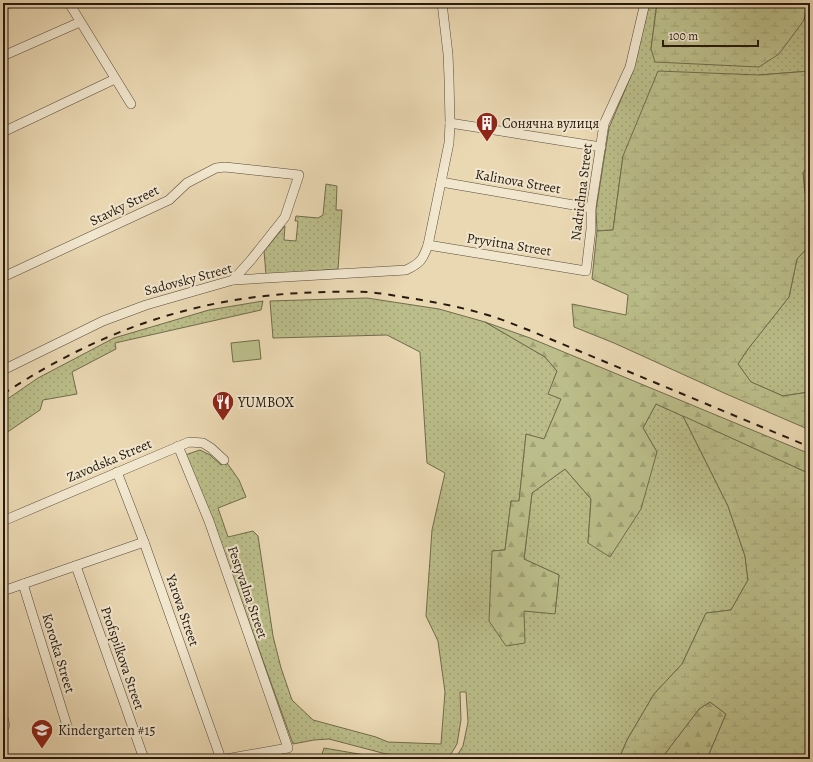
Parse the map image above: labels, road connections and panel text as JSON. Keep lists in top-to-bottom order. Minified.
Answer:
{"streets":{"street":["Kalinova Street","Nadrichna Street","Stavky Street","Pryvitna Street","Sadovsky Street","Zavodska Street","Festyvalna Street","Yarova Street","Korotka Street","Profspilkova Street"]},"crossings":[["Kalinova Street","Nadrichna Street"],["Nadrichna Street","Pryvitna Street"],["Stavky Street","Sadovsky Street"],["Pryvitna Street","Sadovsky Street"],["Zavodska Street","Festyvalna Street"],["Zavodska Street","Yarova Street"]],"places":{"building":["Сонячна вулиця"],"restaurant":["YUMBOX"],"school or university":["Kindergarten #15"]},"scale_bar":"100 m"}
